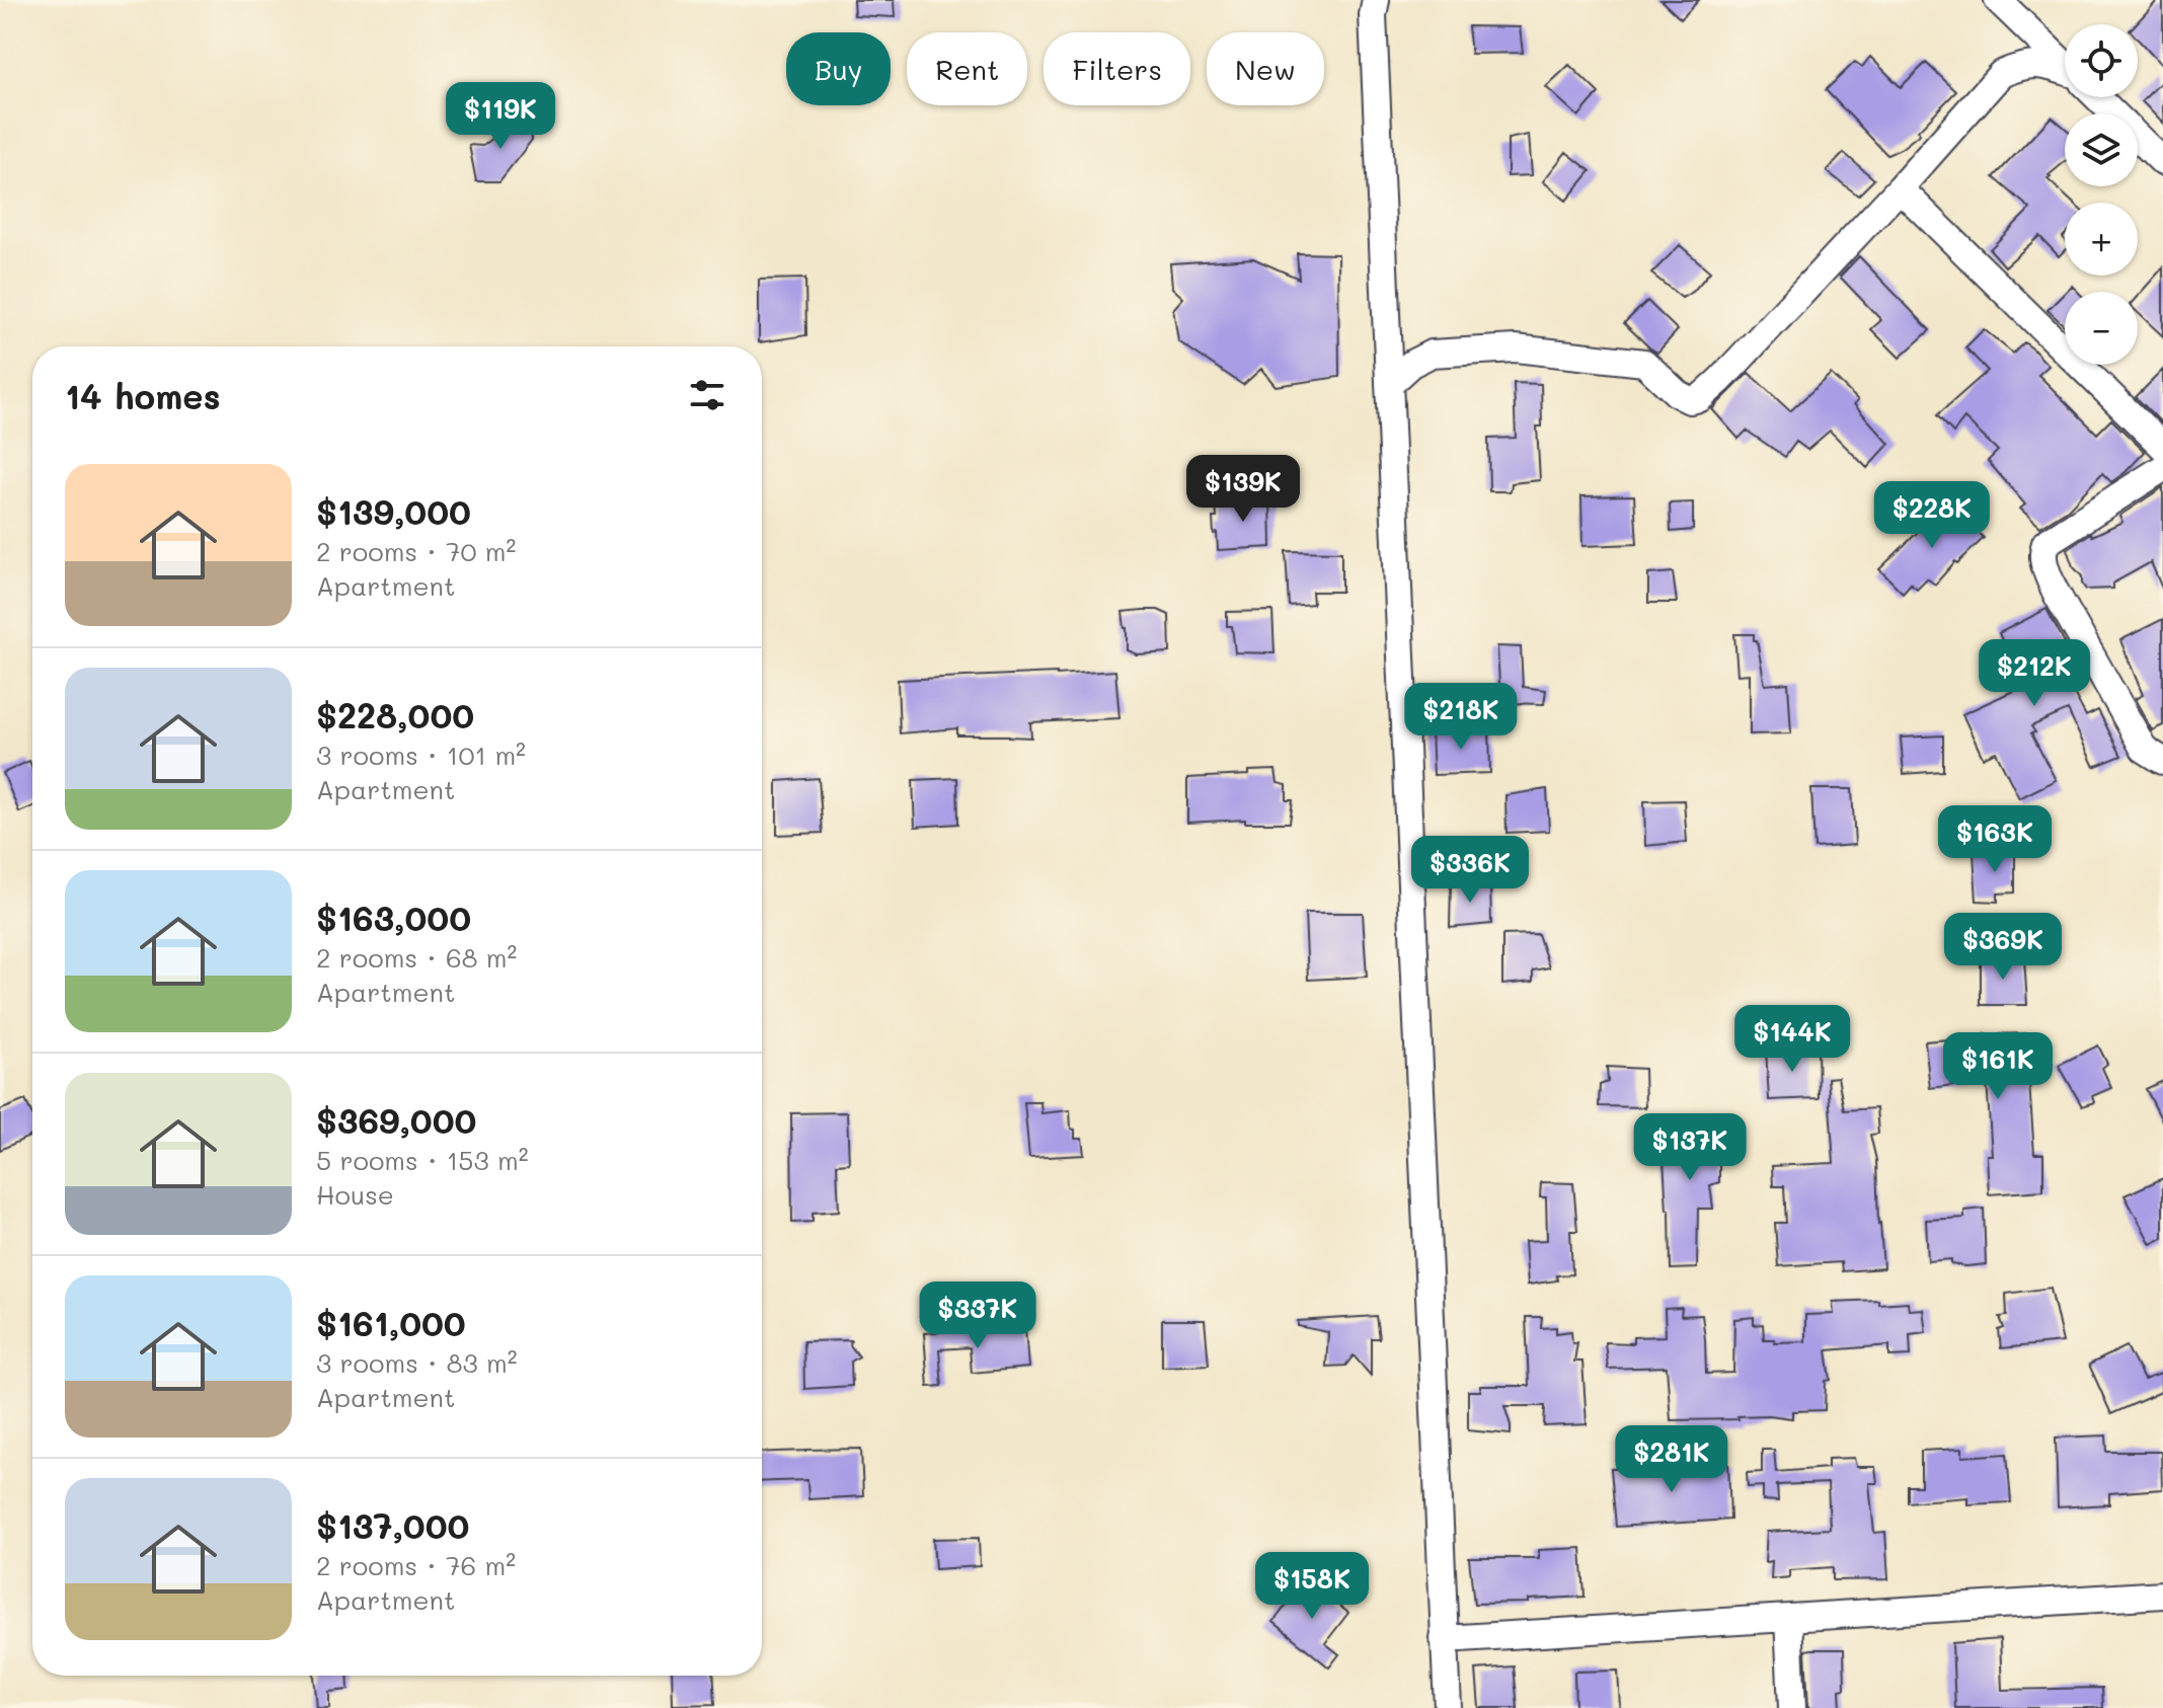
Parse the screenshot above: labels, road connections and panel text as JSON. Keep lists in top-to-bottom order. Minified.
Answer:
{"page":{"map_buttons":["+","−"],"chip":["Buy","Rent","Filters","New"],"price":["$119K","$139K","$228K","$212K","$218K","$163K","$336K","$369K","$144K","$161K","$137K","$337K","$281K","$158K"],"heading":"14 homes","list":[{"name":"$139,000","note":"2 rooms · 70 m² · Apartment"},{"name":"$228,000","note":"3 rooms · 101 m² · Apartment"},{"name":"$163,000","note":"2 rooms · 68 m² · Apartment"},{"name":"$369,000","note":"5 rooms · 153 m² · House"},{"name":"$161,000","note":"3 rooms · 83 m² · Apartment"},{"name":"$137,000","note":"2 rooms · 76 m² · Apartment"}]}}
